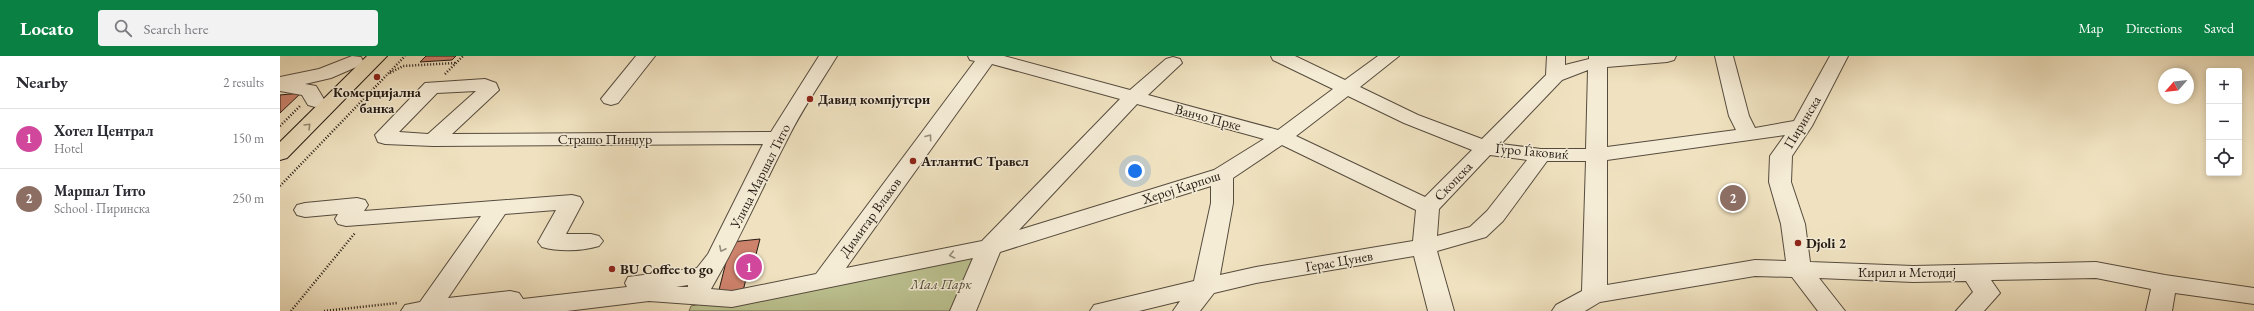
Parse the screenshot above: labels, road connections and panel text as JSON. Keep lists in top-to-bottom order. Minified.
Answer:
{"streets":{"street":["Ванчо Прке","Пиринска","Страшо Пинџур","Ѓуро Ѓаковиќ","Улица Маршал Тито","Скопска","Херој Карпош","Димитар Влахов","Герас Цунев","Кирил и Методиј"]},"crossings":[["Ванчо Прке","Скопска"],["Ванчо Прке","Херој Карпош"],["Ванчо Прке","Димитар Влахов"],["Пиринска","Ѓуро Ѓаковиќ"],["Пиринска","Кирил и Методиј"],["Страшо Пинџур","Улица Маршал Тито"],["Ѓуро Ѓаковиќ","Скопска"],["Ѓуро Ѓаковиќ","Херој Карпош"],["Ѓуро Ѓаковиќ","Герас Цунев"],["Улица Маршал Тито","Херој Карпош"],["Скопска","Герас Цунев"],["Херој Карпош","Димитар Влахов"]],"one_way":["Улица Маршал Тито"],"parks":["Мал Парк"],"places":["Комерцијална банка","Давид компјутери","АтлантиС Травел","Djoli 2","BU Coffee to go"],"north":"bottom left","page":{"header":"Locato","search":"Search here","nav":["Map","Directions","Saved"],"heading":["Nearby","2 results"],"map_buttons":["+","−"],"list":[{"mark":"1","name":"Хотел Централ","note":"Hotel","value":"150 m"},{"mark":"2","name":"Маршал Тито","note":"School · Пиринска","value":"250 m"}],"pins":["2","1"]}}
